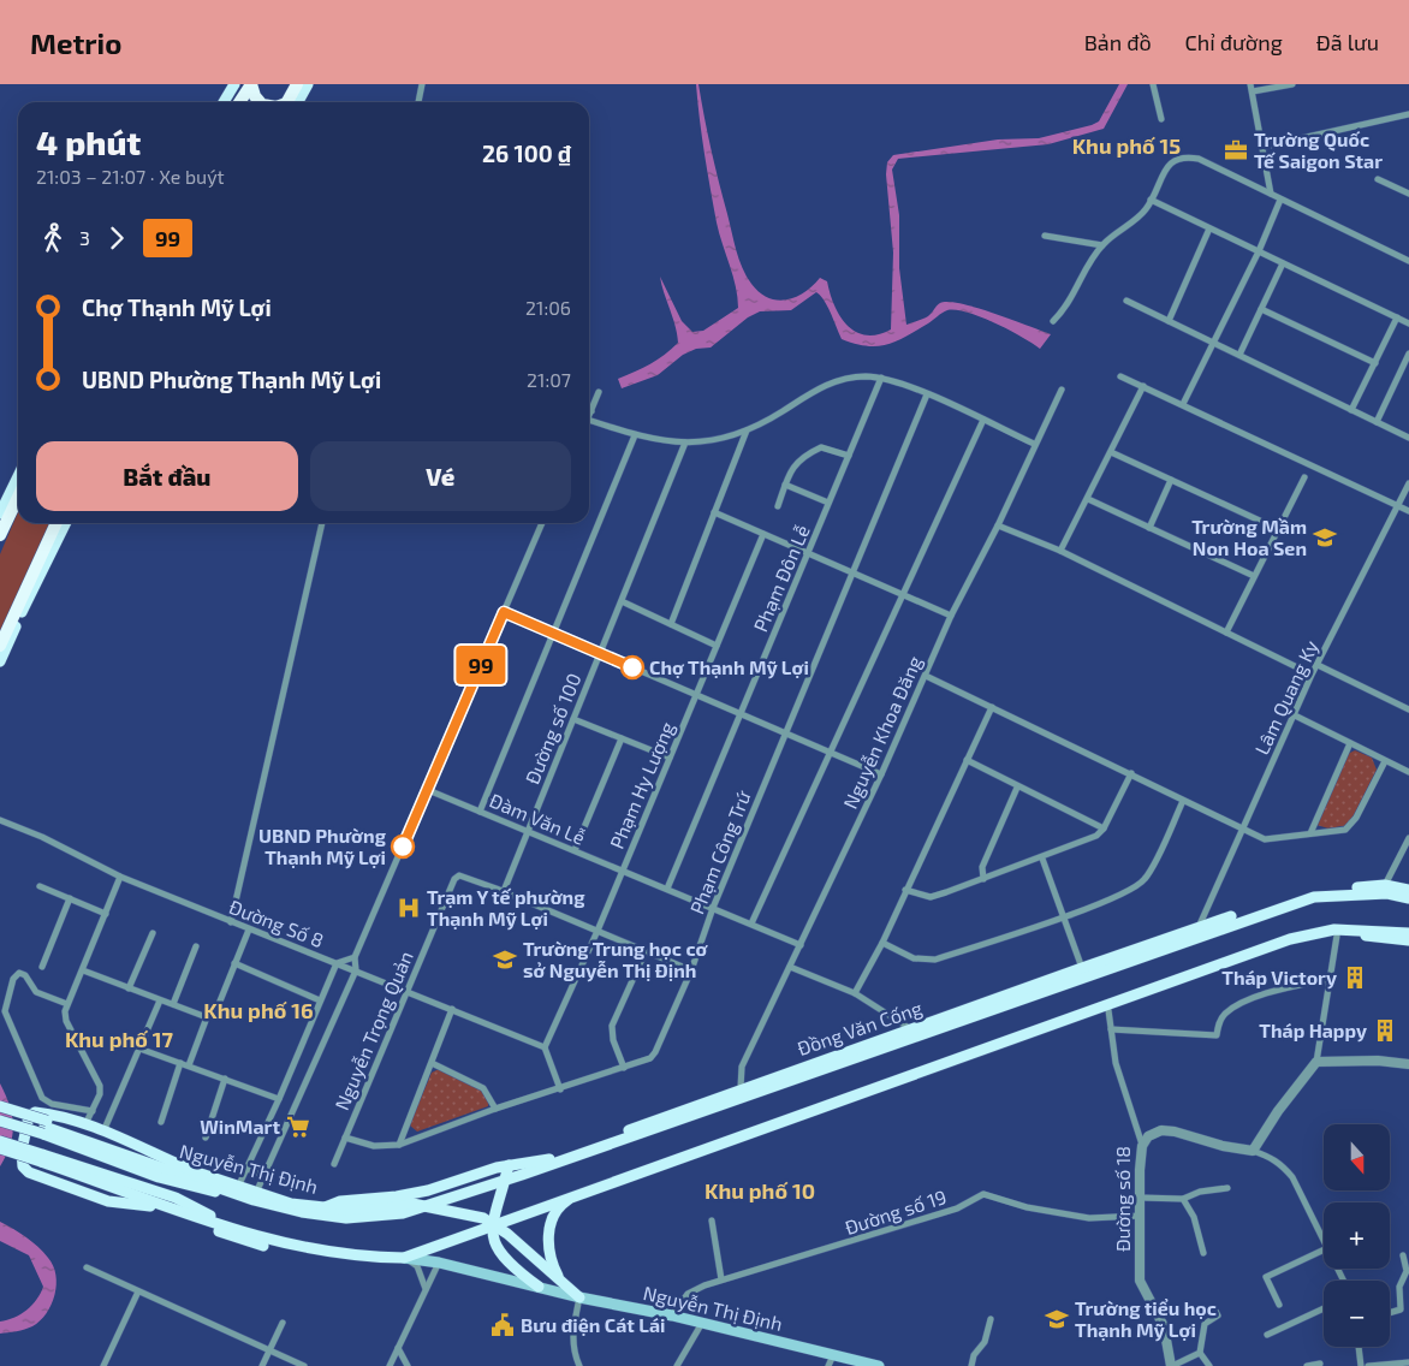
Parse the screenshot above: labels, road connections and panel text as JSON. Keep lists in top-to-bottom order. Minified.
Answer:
{"streets":{"main road":["Đồng Văn Cống","Nguyễn Thị Định"],"street":["Phạm Đôn Lễ","Lâm Quang Ky","Đường số 100","Nguyễn Khoa Đăng","Phạm Hy Lượng","Đàm Văn Lễ","Phạm Công Trứ","Đường Số 8","Nguyễn Trọng Quản","Đường số 18","Đường số 19"]},"crossings":[["Phạm Đôn Lễ","Đàm Văn Lễ"],["Lâm Quang Ky","Đồng Văn Cống"],["Đường số 100","Đàm Văn Lễ"],["Đường số 100","Nguyễn Trọng Quản"],["Nguyễn Khoa Đăng","Đàm Văn Lễ"],["Nguyễn Khoa Đăng","Đồng Văn Cống"],["Phạm Hy Lượng","Đàm Văn Lễ"],["Phạm Hy Lượng","Đường Số 8"],["Phạm Hy Lượng","Nguyễn Trọng Quản"],["Đàm Văn Lễ","Phạm Công Trứ"],["Phạm Công Trứ","Nguyễn Trọng Quản"],["Đường Số 8","Nguyễn Trọng Quản"],["Đồng Văn Cống","Nguyễn Thị Định"],["Nguyễn Thị Định","Đường số 19"],["Đường số 18","Đường số 19"]],"districts":["Khu phố 15","Khu phố 16","Khu phố 17","Khu phố 10"],"places":{"office":["Trường Quốc Tế Saigon Star"],"school or university":["Trường Mầm Non Hoa Sen","Trường Trung học cơ sở Nguyễn Thị Định","Trường tiểu học Thạnh Mỹ Lợi"],"other":["Chợ Thạnh Mỹ Lợi","UBND Phường Thạnh Mỹ Lợi"],"hospital":["Trạm Y tế phường Thạnh Mỹ Lợi"],"building":["Tháp Victory","Tháp Happy"],"supermarket":["WinMart"],"public building":["Bưu điện Cát Lái"]},"lines":["bus line 99"],"north":"bottom","page":{"header":"Metrio","nav":["Bản đồ","Chỉ đường","Đã lưu"],"on_map":"99","heading":["4 phút","21:03 – 21:07 · Xe buýt","26 100 ₫"],"legs":["3","99"],"list":[{"name":"Chợ Thạnh Mỹ Lợi","value":"21:06"},{"name":"UBND Phường Thạnh Mỹ Lợi","value":"21:07"}],"buttons":["Bắt đầu","Vé"],"map_buttons":["+","−"]}}
